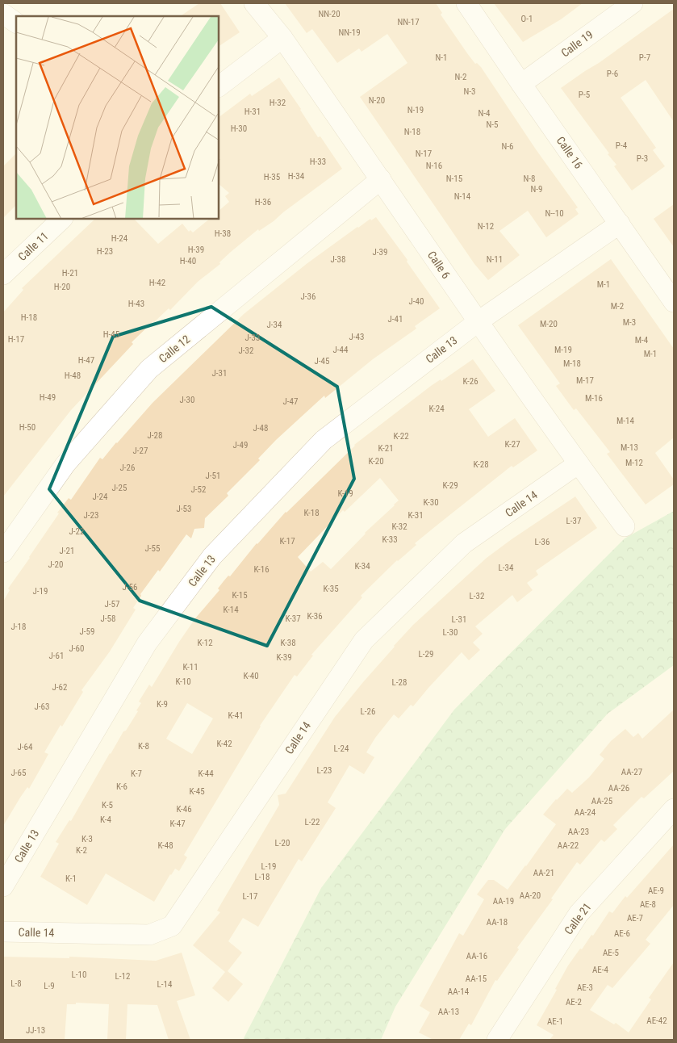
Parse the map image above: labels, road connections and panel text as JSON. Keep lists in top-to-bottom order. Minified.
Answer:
{"streets":{"street":["Calle 19","Calle 16","Calle 11","Calle 6","Calle 12","Calle 13","Calle 14","Calle 21"]},"crossings":[["Calle 19","Calle 16"],["Calle 16","Calle 13"],["Calle 6","Calle 12"],["Calle 6","Calle 13"],["Calle 6","Calle 14"]],"house_numbers":["NN-20","O-1","NN-17","NN-19","N-1","P-7","P-6","N-2","N-3","P-5","N-20","H-32","N-19","H-31","N-4","N-5","H-30","N-18","P-4","N-6","N-17","P-3","H-33","N-16","H-34","H-35","N-15","N-8","N-9","N-14","H-36","N--10","N-12","H-38","H-24","H-39","H-23","J-39","J-38","N-11","H-40","H-21","H-42","M-1","H-20","J-36","J-40","H-43","M-2","H-18","J-41","M-3","M-20","J-34","H-45","J-43","J-33","H-17","M-4","J-44","M-19","J-32","M-1","H-47","J-45","M-18","J-31","H-48","M-17","K-26","H-49","M-16","J-30","J-47","K-24","M-14","H-50","J-48","J-28","K-22","K-27","J-49","M-13","K-21","J-27","K-20","M-12","K-28","J-26","J-51","K-29","J-25","J-52","K-19","J-24","K-30","J-53","K-18","J-23","K-31","L-37","K-32","J-22","K-33","K-17","L-36","J-55","J-21","J-20","K-34","L-34","K-16","J-56","K-35","J-19","K-15","L-32","J-57","K-14","K-36","J-58","K-37","L-31","J-18","J-59","L-30","K-12","K-38","J-60","L-29","J-61","K-39","K-11","K-40","K-10","L-28","J-62","K-9","J-63","L-26","K-41","K-42","K-8","J-64","L-24","L-23","AA-27","J-65","K-7","K-44","K-6","AA-26","K-45","AA-25","K-5","K-46","AA-24","K-4","L-22","K-47","AA-23","K-3","L-20","K-48","AA-22","K-2","L-19","AA-21","L-18","K-1","AE-9","AA-20","L-17","AA-19","AE-8","AE-7","AA-18","AE-6","AE-5","AA-16","AE-4","L-10","L-12","AA-15","L-8","L-14","L-9","AE-3","AA-14","AE-2","AA-13","AE-42","AE-1","JJ-13"]}
